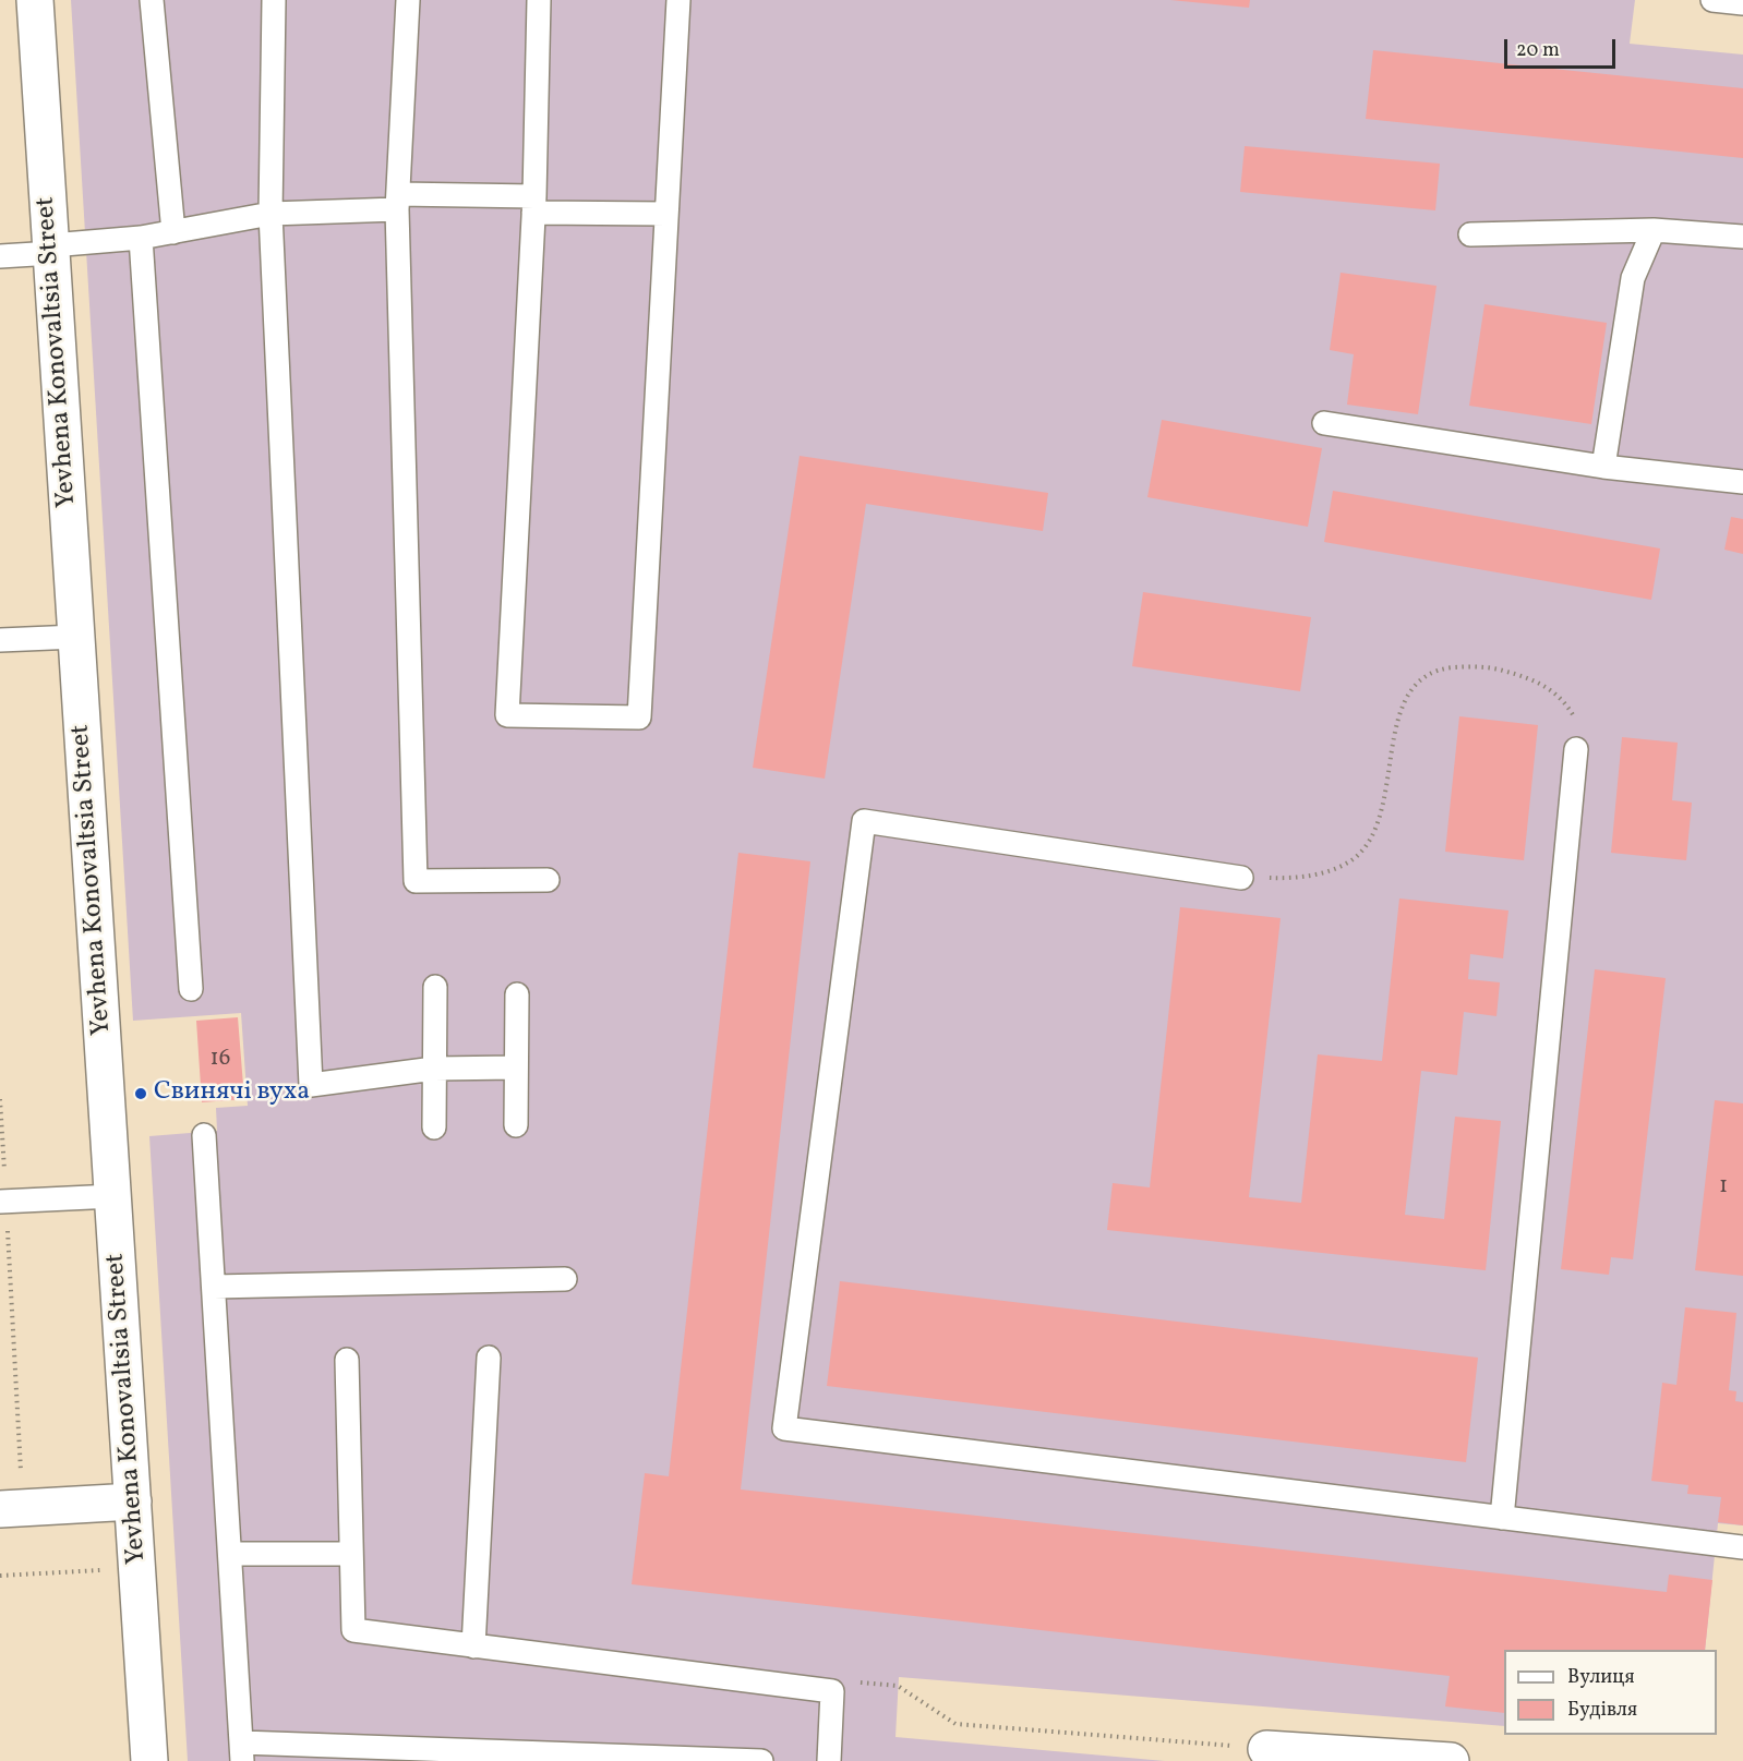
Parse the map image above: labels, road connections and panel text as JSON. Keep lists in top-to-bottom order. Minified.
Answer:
{"streets":{"street":["Yevhena Konovaltsia Street"]},"places":["Свинячі вуха"],"house_numbers":["16","1"],"legend":["Вулиця","Будівля"],"scale_bar":"20 m"}
